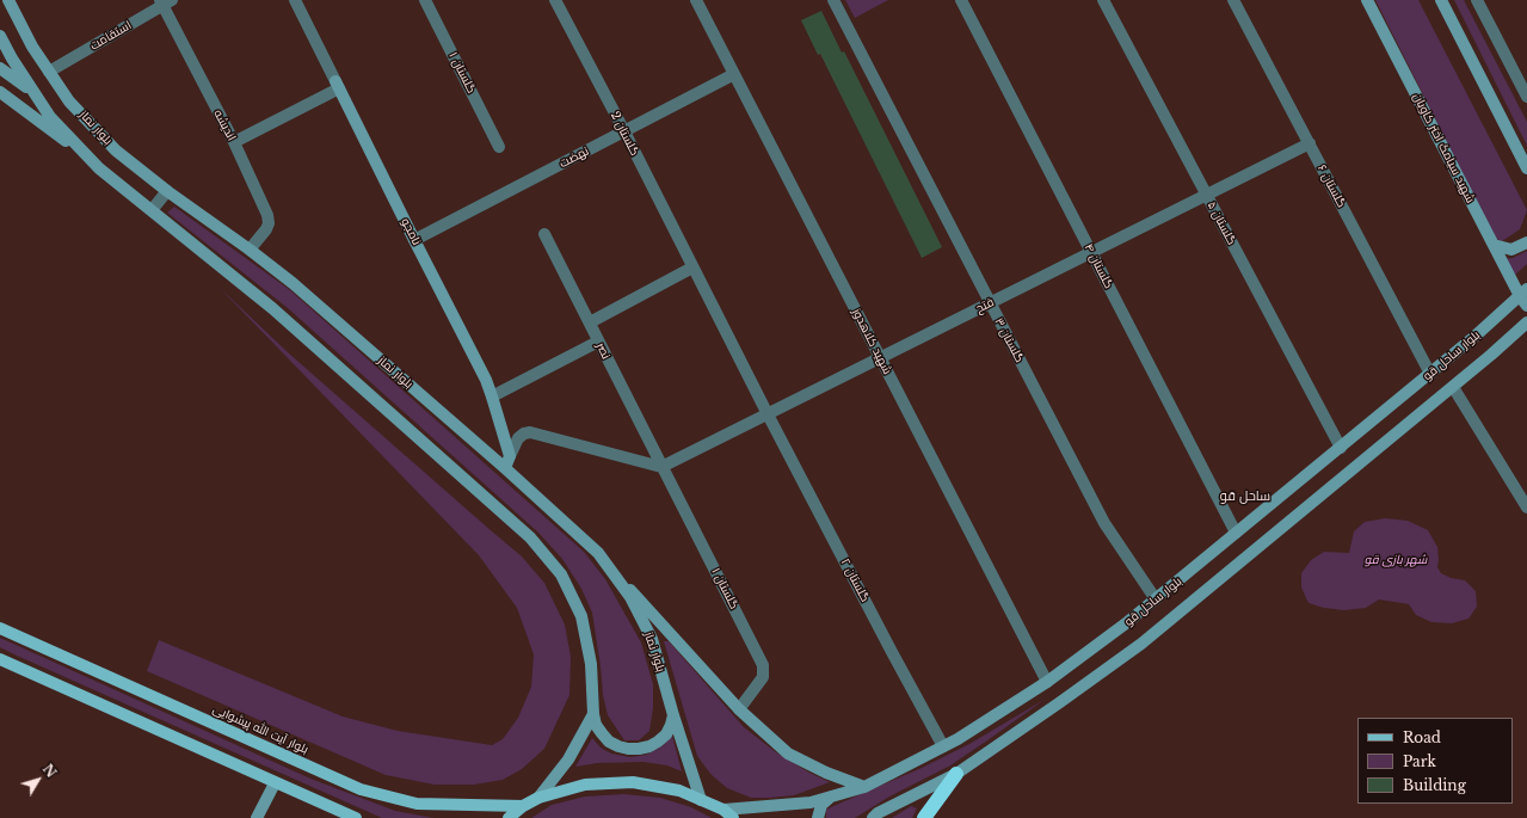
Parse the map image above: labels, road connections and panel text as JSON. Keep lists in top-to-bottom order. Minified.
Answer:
{"streets":{"main road":["بلوار نماز","شهید سیامک اختر کاویان","نامجو","بلوار ساحل قو","بلوار آیت الله پیشوایی"],"street":["استقامت","گلستان ۱","اندیشه","گلستان 2","نهضت","گلستان ۶","گلستان ۵","گلستان ۴","فتح","گلستان ۳","شهید کلاهدوز","نصر","گلستان ۲"]},"crossings":[["استقامت","اندیشه"],["استقامت","بلوار نماز"],["گلستان ۱","فتح"],["گلستان ۱","نصر"],["اندیشه","بلوار نماز"],["گلستان 2","نهضت"],["گلستان 2","فتح"],["گلستان 2","گلستان ۲"],["شهید سیامک اختر کاویان","بلوار ساحل قو"],["نهضت","نامجو"],["نهضت","شهید کلاهدوز"],["گلستان ۶","فتح"],["گلستان ۶","بلوار ساحل قو"],["گلستان ۵","فتح"],["گلستان ۵","بلوار ساحل قو"],["گلستان ۴","فتح"],["گلستان ۴","بلوار ساحل قو"],["فتح","گلستان ۳"],["فتح","شهید کلاهدوز"],["فتح","نصر"],["فتح","گلستان ۲"],["گلستان ۳","بلوار ساحل قو"],["شهید کلاهدوز","بلوار ساحل قو"],["بلوار ساحل قو","گلستان ۲"]],"districts":["ساحل قو"],"parks":["شهر بازی قو"],"legend":["Road","Park","Building"],"north":"top right"}
